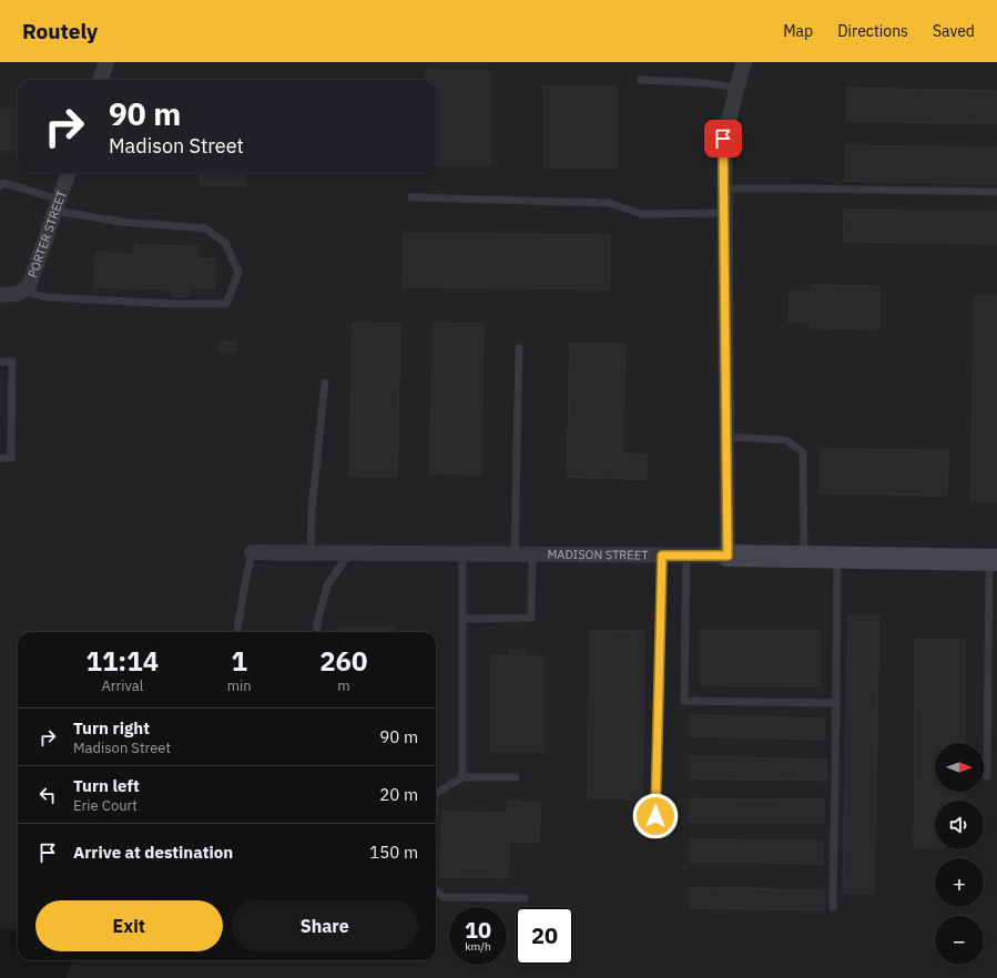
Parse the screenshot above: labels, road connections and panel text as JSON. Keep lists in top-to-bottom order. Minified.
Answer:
{"streets":{"street":["PORTER STREET","MADISON STREET"]},"north":"right","page":{"header":"Routely","nav":["Map","Directions","Saved"],"turn":["90 m","Madison Street"],"eta":["11:14","Arrival","1","min","260","m"],"list":[{"name":"Turn right","note":"Madison Street","value":"90 m"},{"name":"Turn left","note":"Erie Court","value":"20 m"},{"name":"Arrive at destination","value":"150 m"}],"map_buttons":["+","−"],"buttons":["Exit","Share"],"speed":"10 km/h","limit":"20"}}
